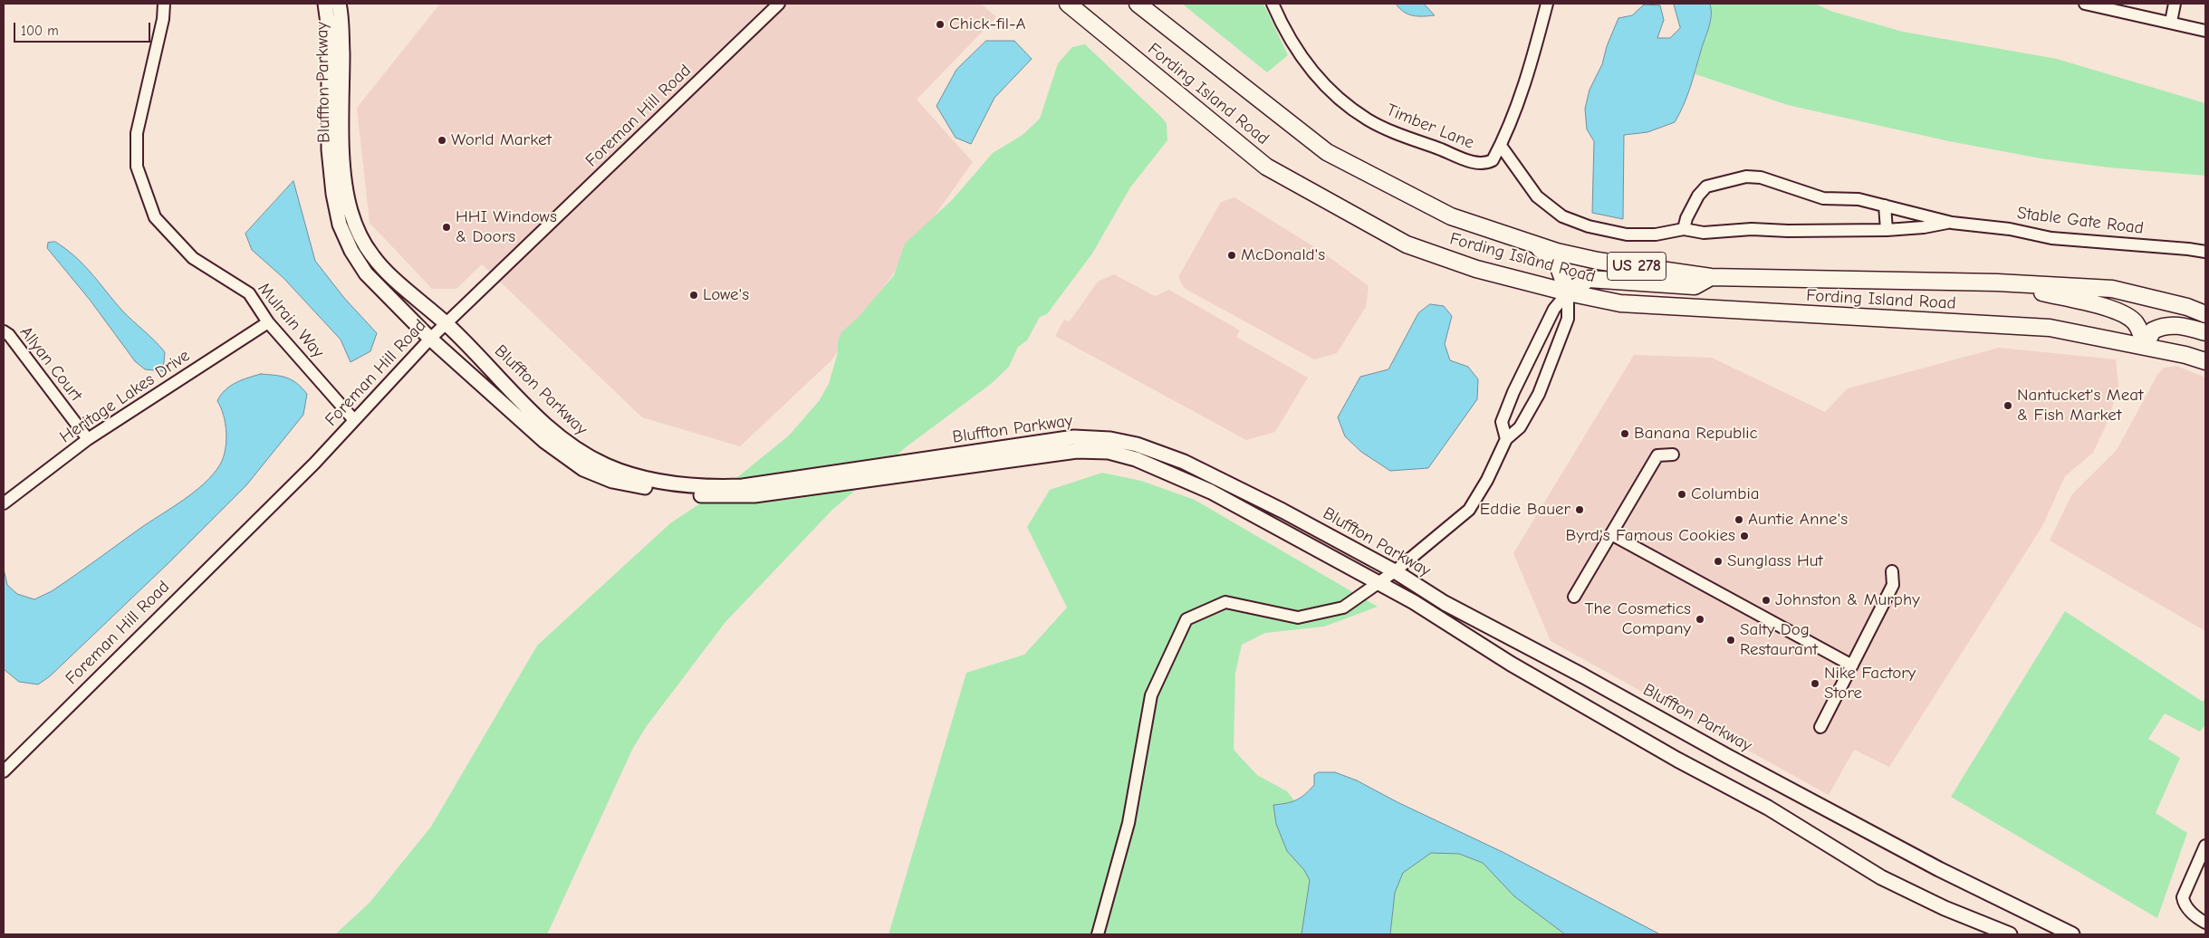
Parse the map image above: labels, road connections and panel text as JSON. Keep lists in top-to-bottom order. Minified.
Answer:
{"streets":{"highway":["Fording Island Road","US 278"],"main road":["Bluffton Parkway"],"street":["Foreman Hill Road","Timber Lane","Stable Gate Road","Mulrain Way","Allyan Court","Heritage Lakes Drive"]},"crossings":[["Bluffton Parkway","Foreman Hill Road"],["Foreman Hill Road","Mulrain Way"],["Timber Lane","Stable Gate Road"],["Mulrain Way","Heritage Lakes Drive"],["Allyan Court","Heritage Lakes Drive"]],"places":["Chick-fil-A","World Market","HHI Windows & Doors","McDonald's","Lowe's","Nantucket's Meat & Fish Market","Banana Republic","Columbia","Eddie Bauer","Auntie Anne's","Byrd's Famous Cookies","Sunglass Hut","Johnston & Murphy","The Cosmetics Company","Salty Dog Restaurant","Nike Factory Store"],"scale_bar":"100 m"}
